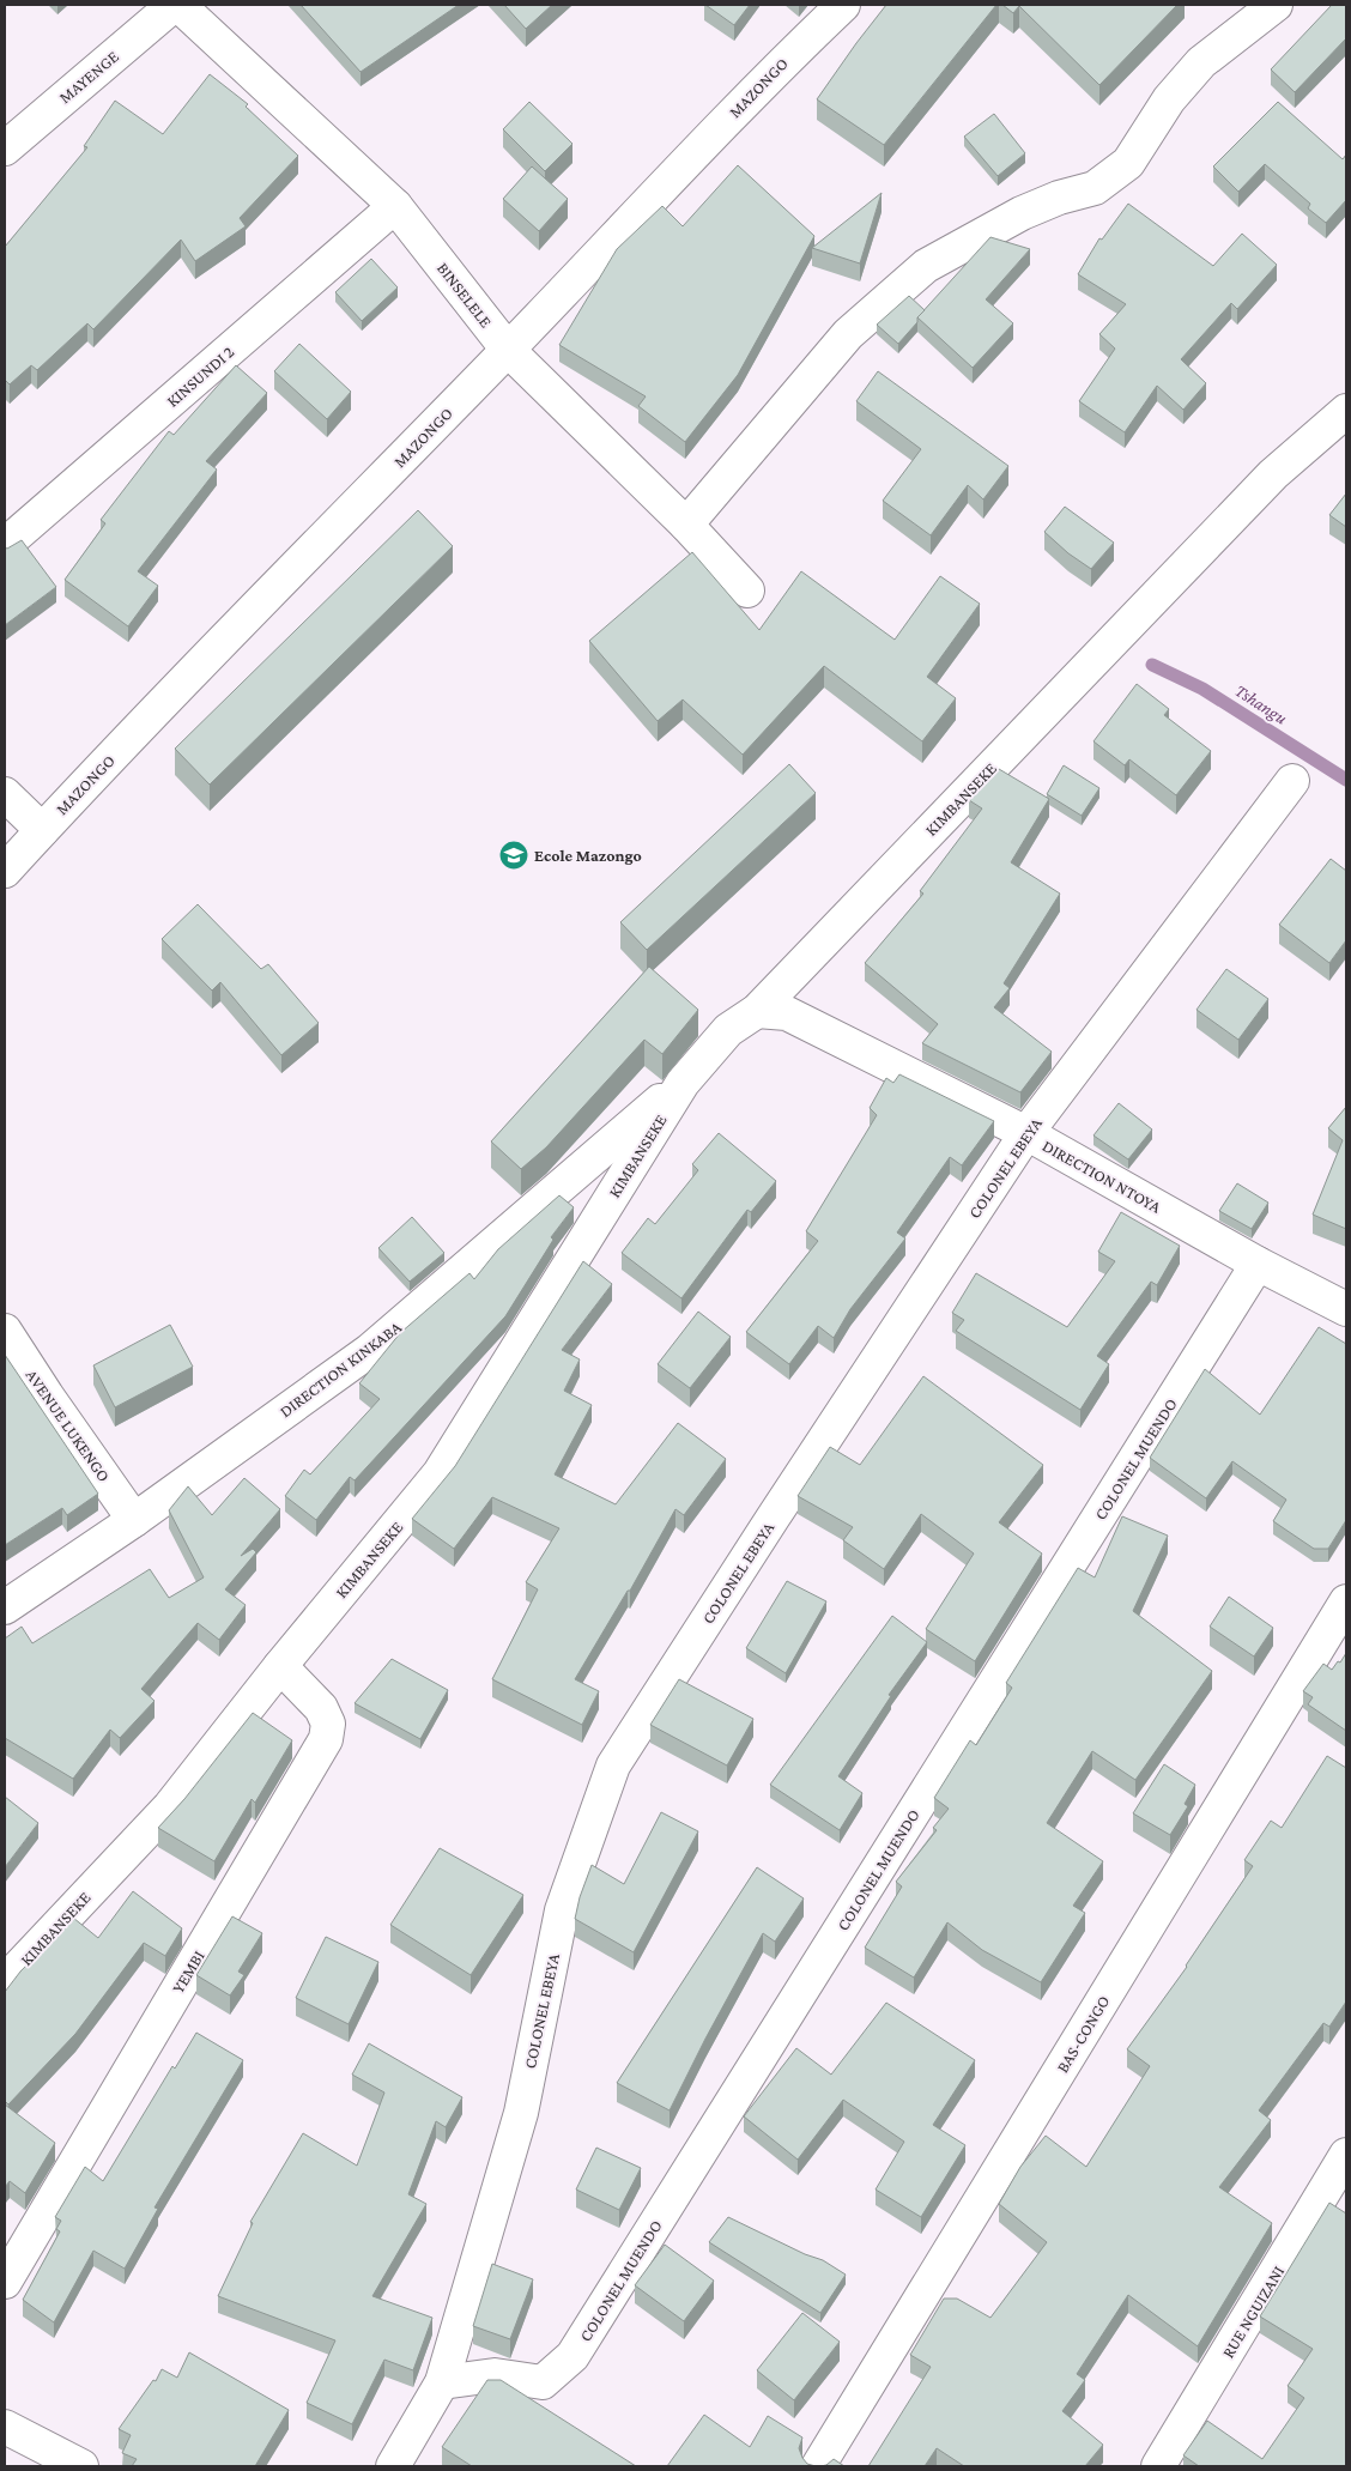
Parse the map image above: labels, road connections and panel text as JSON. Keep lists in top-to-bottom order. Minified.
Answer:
{"streets":{"street":["MAYENGE","MAZONGO","BINSELELE","KINSUNDI 2","KIMBANSEKE","COLONEL EBEYA","DIRECTION NTOYA","DIRECTION KINKABA","AVENUE LUKENGO","COLONEL MUENDO","YEMBI","BAS-CONGO","RUE NGUIZANI"]},"crossings":[["MAYENGE","BINSELELE"],["MAZONGO","BINSELELE"],["BINSELELE","KINSUNDI 2"],["KIMBANSEKE","DIRECTION NTOYA"],["KIMBANSEKE","DIRECTION KINKABA"],["KIMBANSEKE","YEMBI"],["COLONEL EBEYA","DIRECTION NTOYA"],["COLONEL EBEYA","COLONEL MUENDO"],["DIRECTION NTOYA","COLONEL MUENDO"],["DIRECTION KINKABA","AVENUE LUKENGO"]],"water":["Tshangu"],"places":{"school or university":["Ecole Mazongo"]}}
